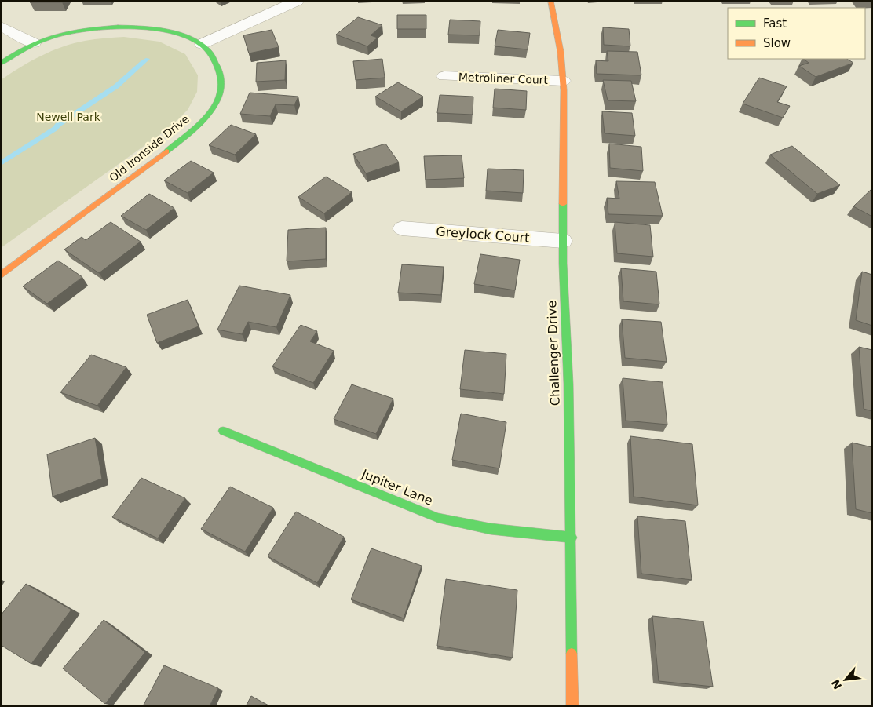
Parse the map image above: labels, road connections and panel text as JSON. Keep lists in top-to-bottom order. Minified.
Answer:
{"streets":{"street":["Metroliner Court","Old Ironside Drive","Greylock Court","Challenger Drive","Jupiter Lane"]},"crossings":[["Metroliner Court","Challenger Drive"],["Greylock Court","Challenger Drive"],["Challenger Drive","Jupiter Lane"]],"parks":["Newell Park"],"legend":["Fast","Slow"],"north":"bottom left"}
